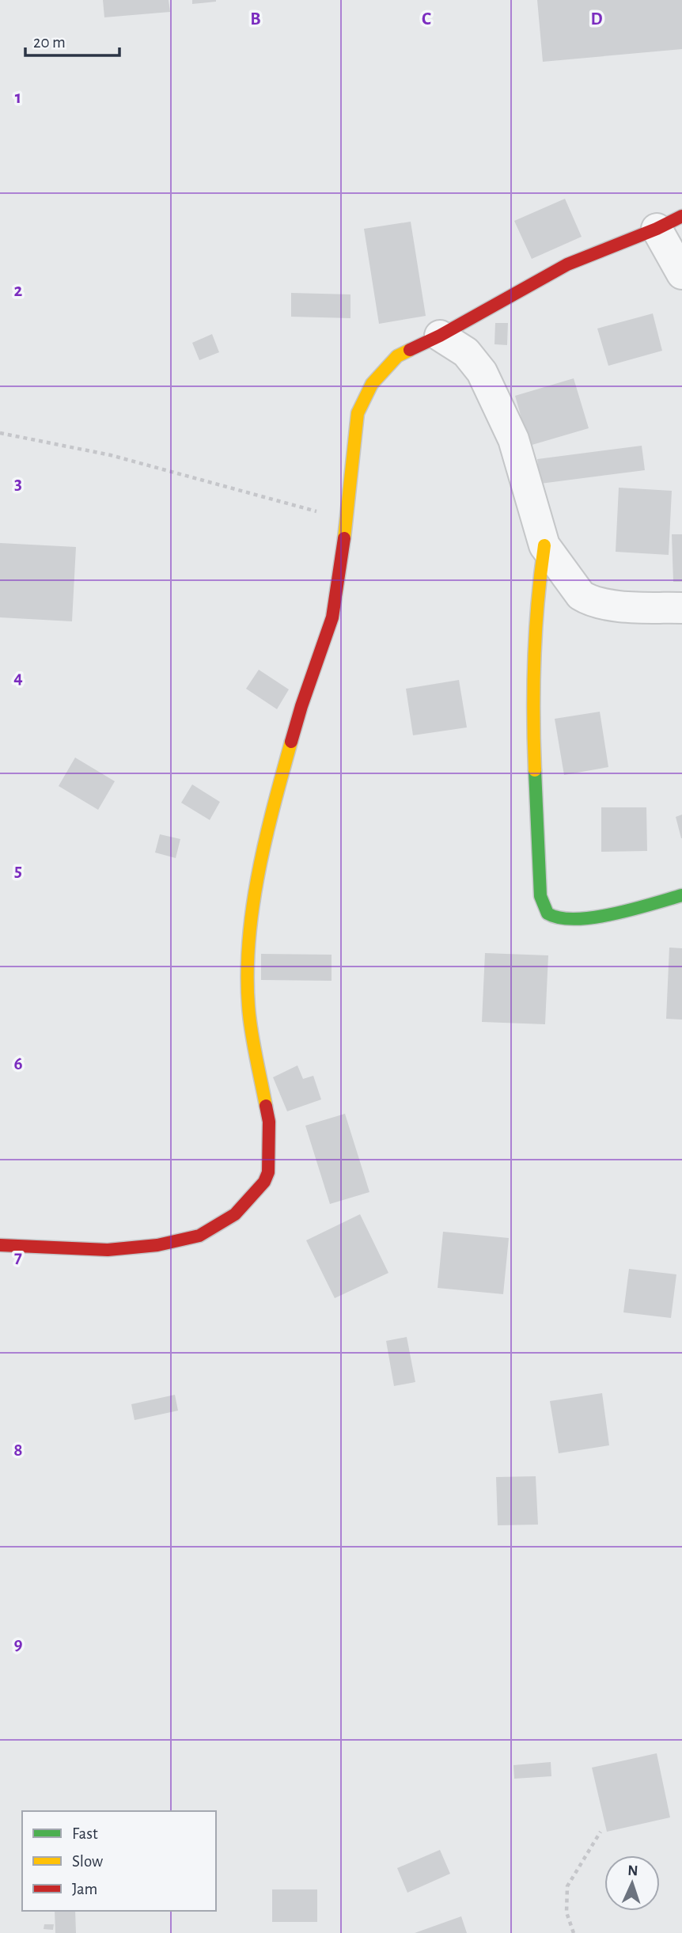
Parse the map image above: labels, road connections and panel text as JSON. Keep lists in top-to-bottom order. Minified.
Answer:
{"legend":["Fast","Slow","Jam"],"scale_bar":"20 m","north":"top","grid":{"columns":["B","C","D"],"rows":["1","2","3","4","5","6","7","8","9"]}}
